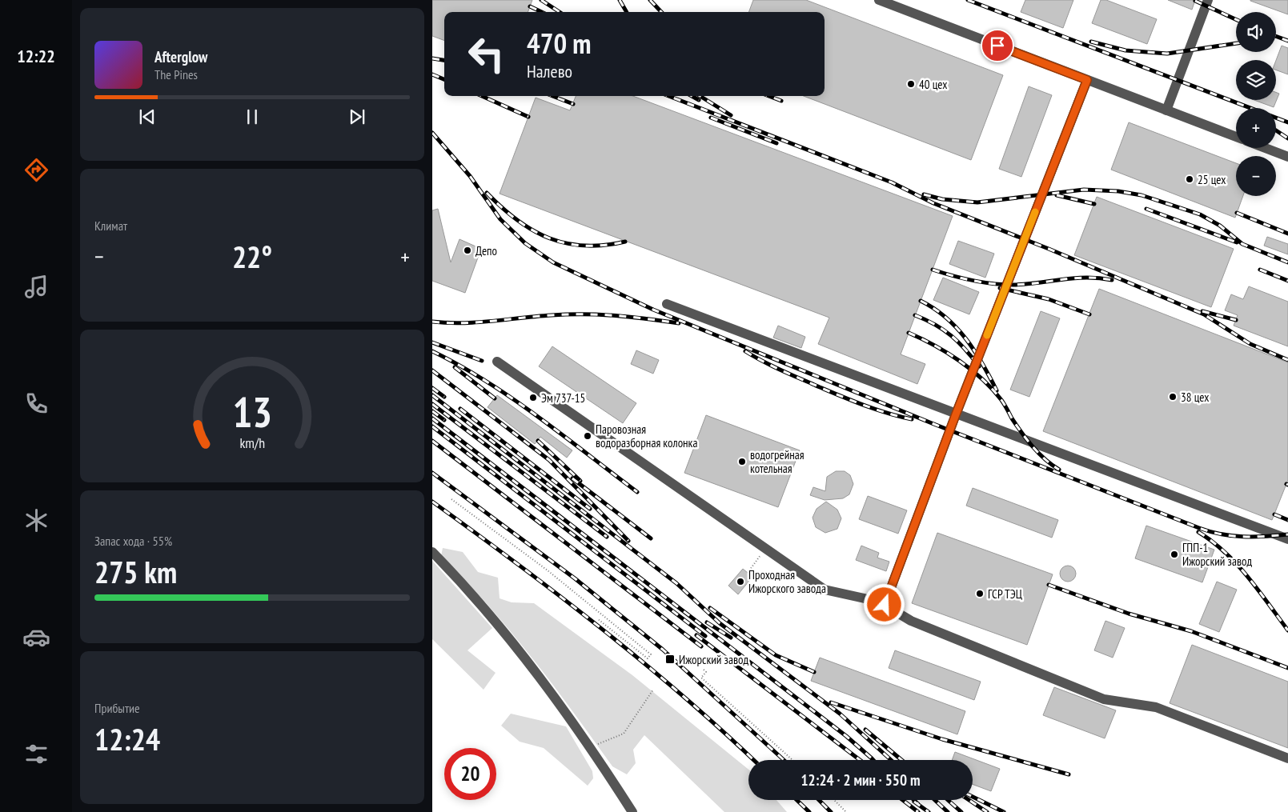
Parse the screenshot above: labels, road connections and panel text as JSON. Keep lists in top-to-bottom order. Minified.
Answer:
{"places":{"other":["40 цех","25 цех","Депо","38 цех","Эм 737-15","Паровозная водоразборная колонка","водогрейная котельная","ГПП-1 Ижорский завод","Проходная Ижорского завода","ГСР ТЭЦ"],"transit":["Ижорский завод"]},"page":{"tabs":"12:22","map_buttons":["+","−"],"turn":["470 m","Налево"],"song":["Afterglow","The Pines"],"tile":["Климат",["Запас хода · 55%","275 km"],["Прибытие","12:24"]],"heat":["−","22°","+"],"limit":"20","trip":"12:24 · 2 мин · 550 m","gauge":["13","km/h"]}}
